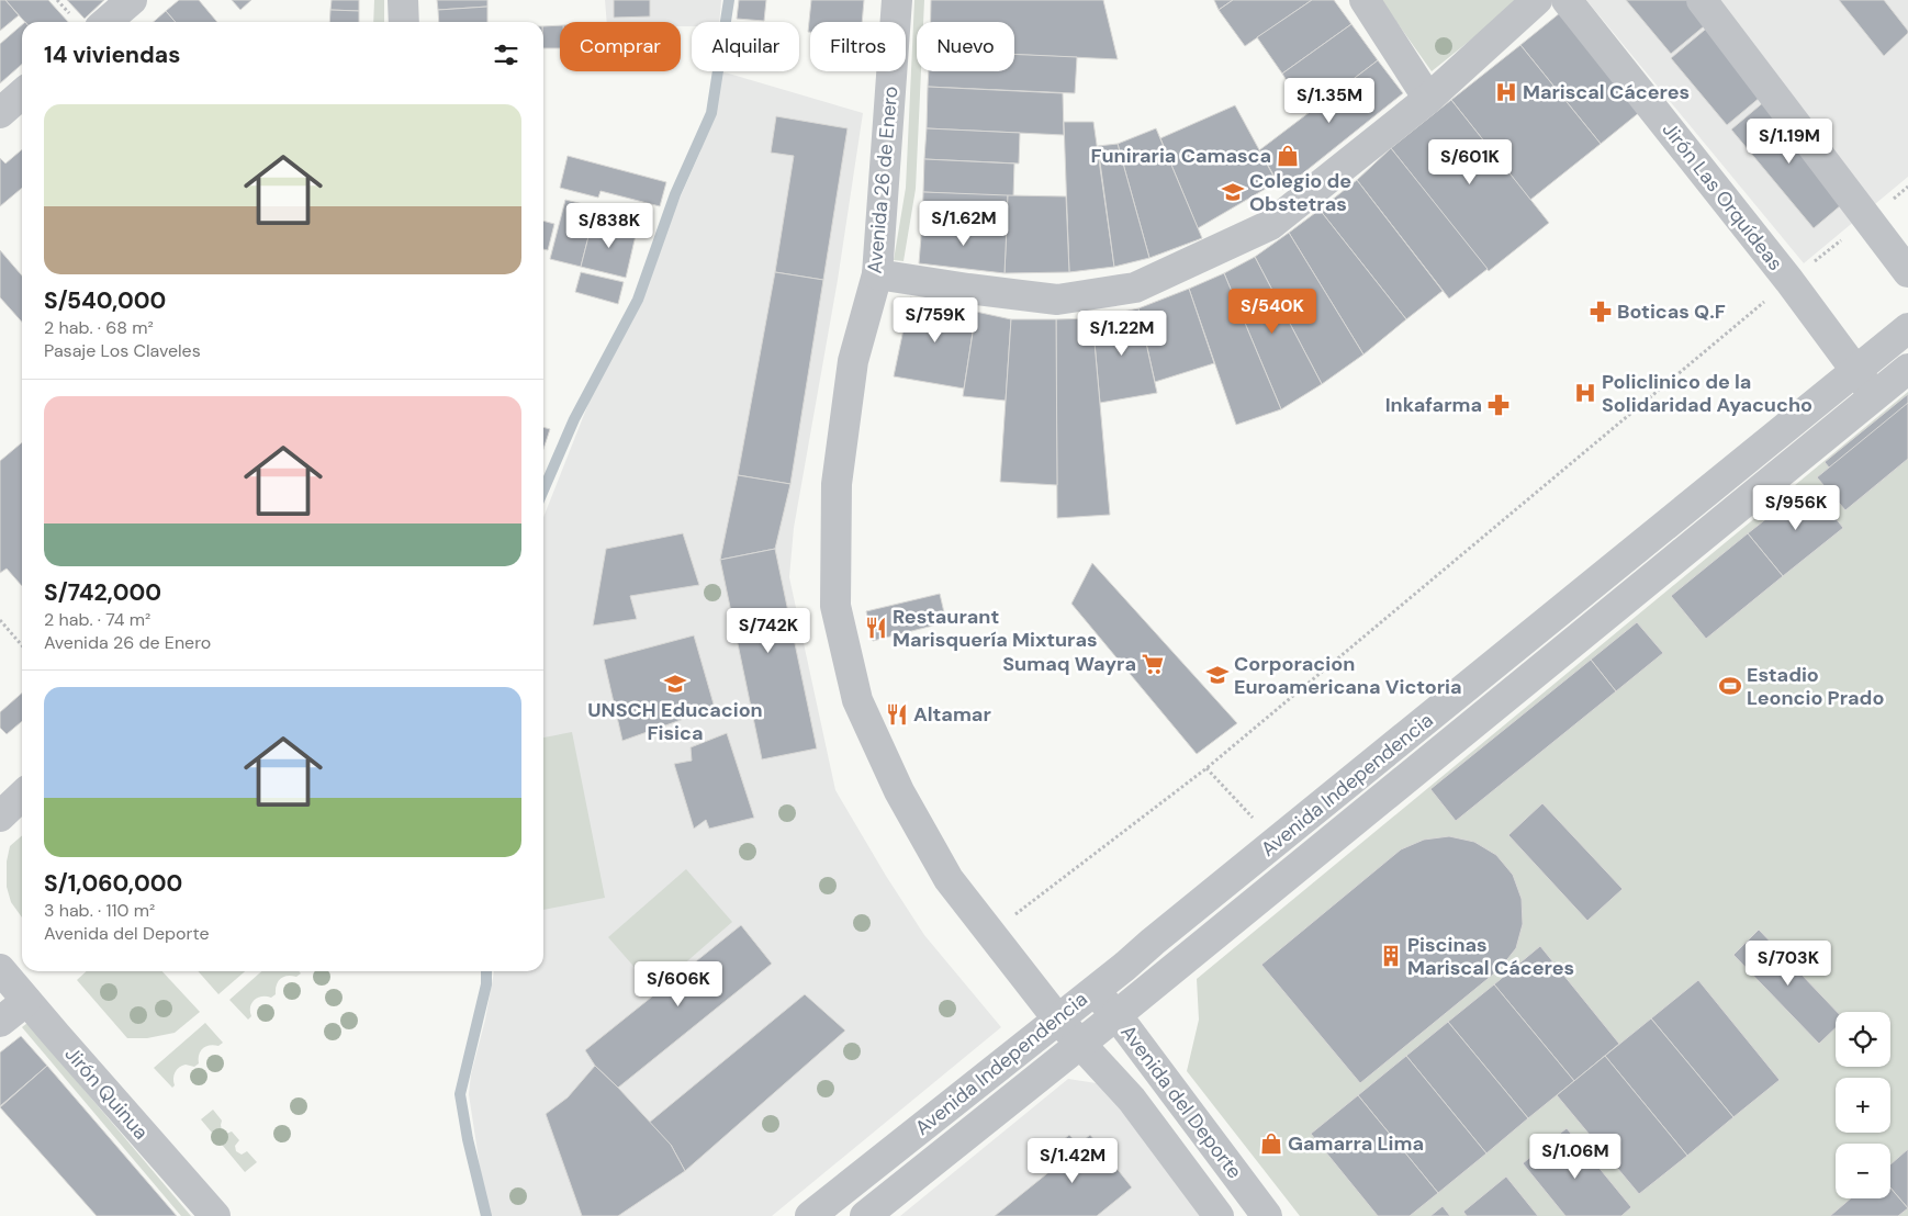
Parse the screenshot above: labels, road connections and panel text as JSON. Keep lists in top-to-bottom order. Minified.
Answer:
{"streets":{"street":["Avenida 26 de Enero","Jirón Las Orquídeas","Avenida Independencia","Jirón Quinua","Avenida del Deporte"]},"crossings":[["Avenida 26 de Enero","Avenida Independencia"],["Avenida 26 de Enero","Avenida del Deporte"],["Jirón Las Orquídeas","Avenida Independencia"],["Avenida Independencia","Avenida del Deporte"]],"places":{"hospital":["Mariscal Cáceres","Policlinico de la Solidaridad Ayacucho"],"shop":["Funiraria Camasca","Gamarra Lima"],"school or university":["Colegio de Obstetras","Corporacion Euroamericana Victoria","UNSCH Educacion Fisica"],"pharmacy":["Boticas Q.F","Inkafarma"],"restaurant":["Restaurant Marisquería Mixturas","Altamar"],"supermarket":["Sumaq Wayra"],"sports":["Estadio Leoncio Prado"],"building":["Piscinas Mariscal Cáceres"]},"page":{"chip":["Comprar","Alquilar","Filtros","Nuevo"],"heading":"14 viviendas","price":["S/1.35M","S/1.19M","S/601K","S/1.62M","S/838K","S/540K","S/759K","S/1.22M","S/956K","S/742K","S/703K","S/606K","S/1.06M","S/1.42M"],"list":[{"name":"S/540,000","note":"2 hab. · 68 m² · Pasaje Los Claveles"},{"name":"S/742,000","note":"2 hab. · 74 m² · Avenida 26 de Enero"},{"name":"S/1,060,000","note":"3 hab. · 110 m² · Avenida del Deporte"}],"map_buttons":["+","−"]}}
